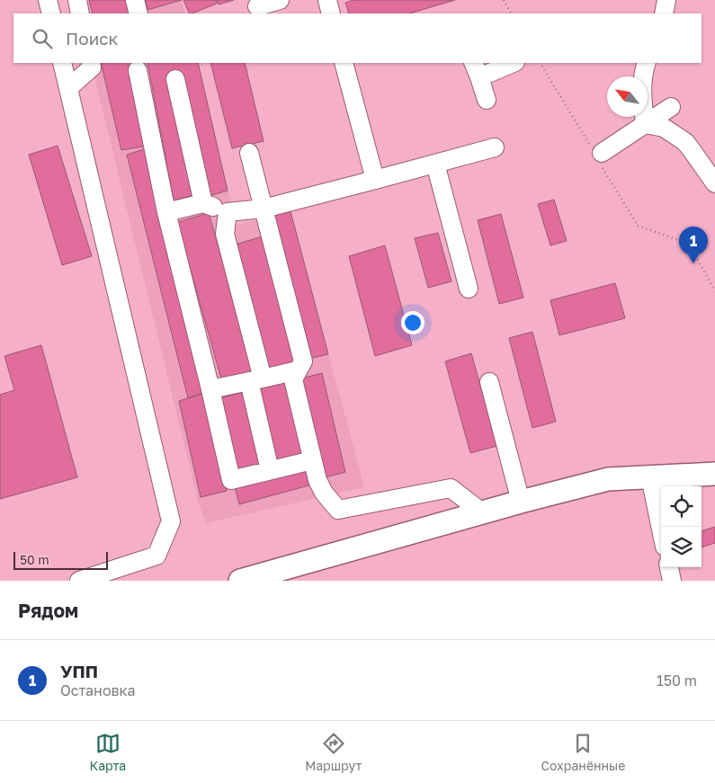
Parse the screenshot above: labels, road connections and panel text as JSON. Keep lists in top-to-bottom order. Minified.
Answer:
{"scale_bar":"50 m","north":"top left","page":{"search":"Поиск","pins":"1","scale":"50 m","heading":"Рядом","list":[{"mark":"1","name":"УПП","note":"Остановка","value":"150 m"}],"nav":["Карта","Маршрут","Сохранённые"]}}
